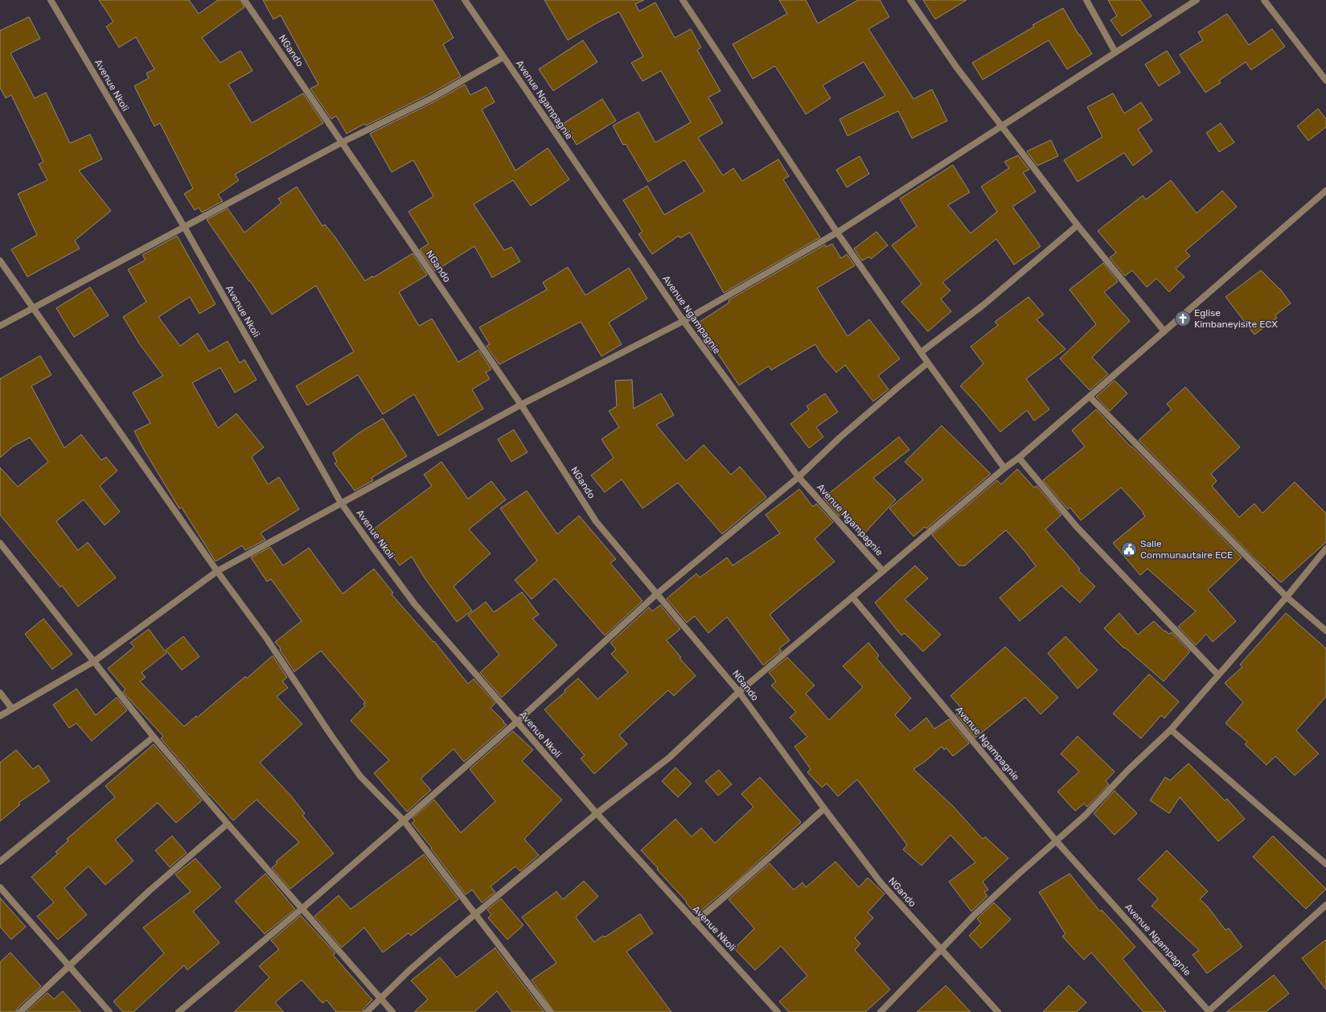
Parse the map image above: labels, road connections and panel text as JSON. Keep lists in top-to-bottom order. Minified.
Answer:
{"streets":{"street":["NGando","Avenue Nkoli","Avenue Ngampagnie"]},"places":{"church":["Eglise Kimbaneyisite ECX"],"public building":["Salle Communautaire ECE"]}}
